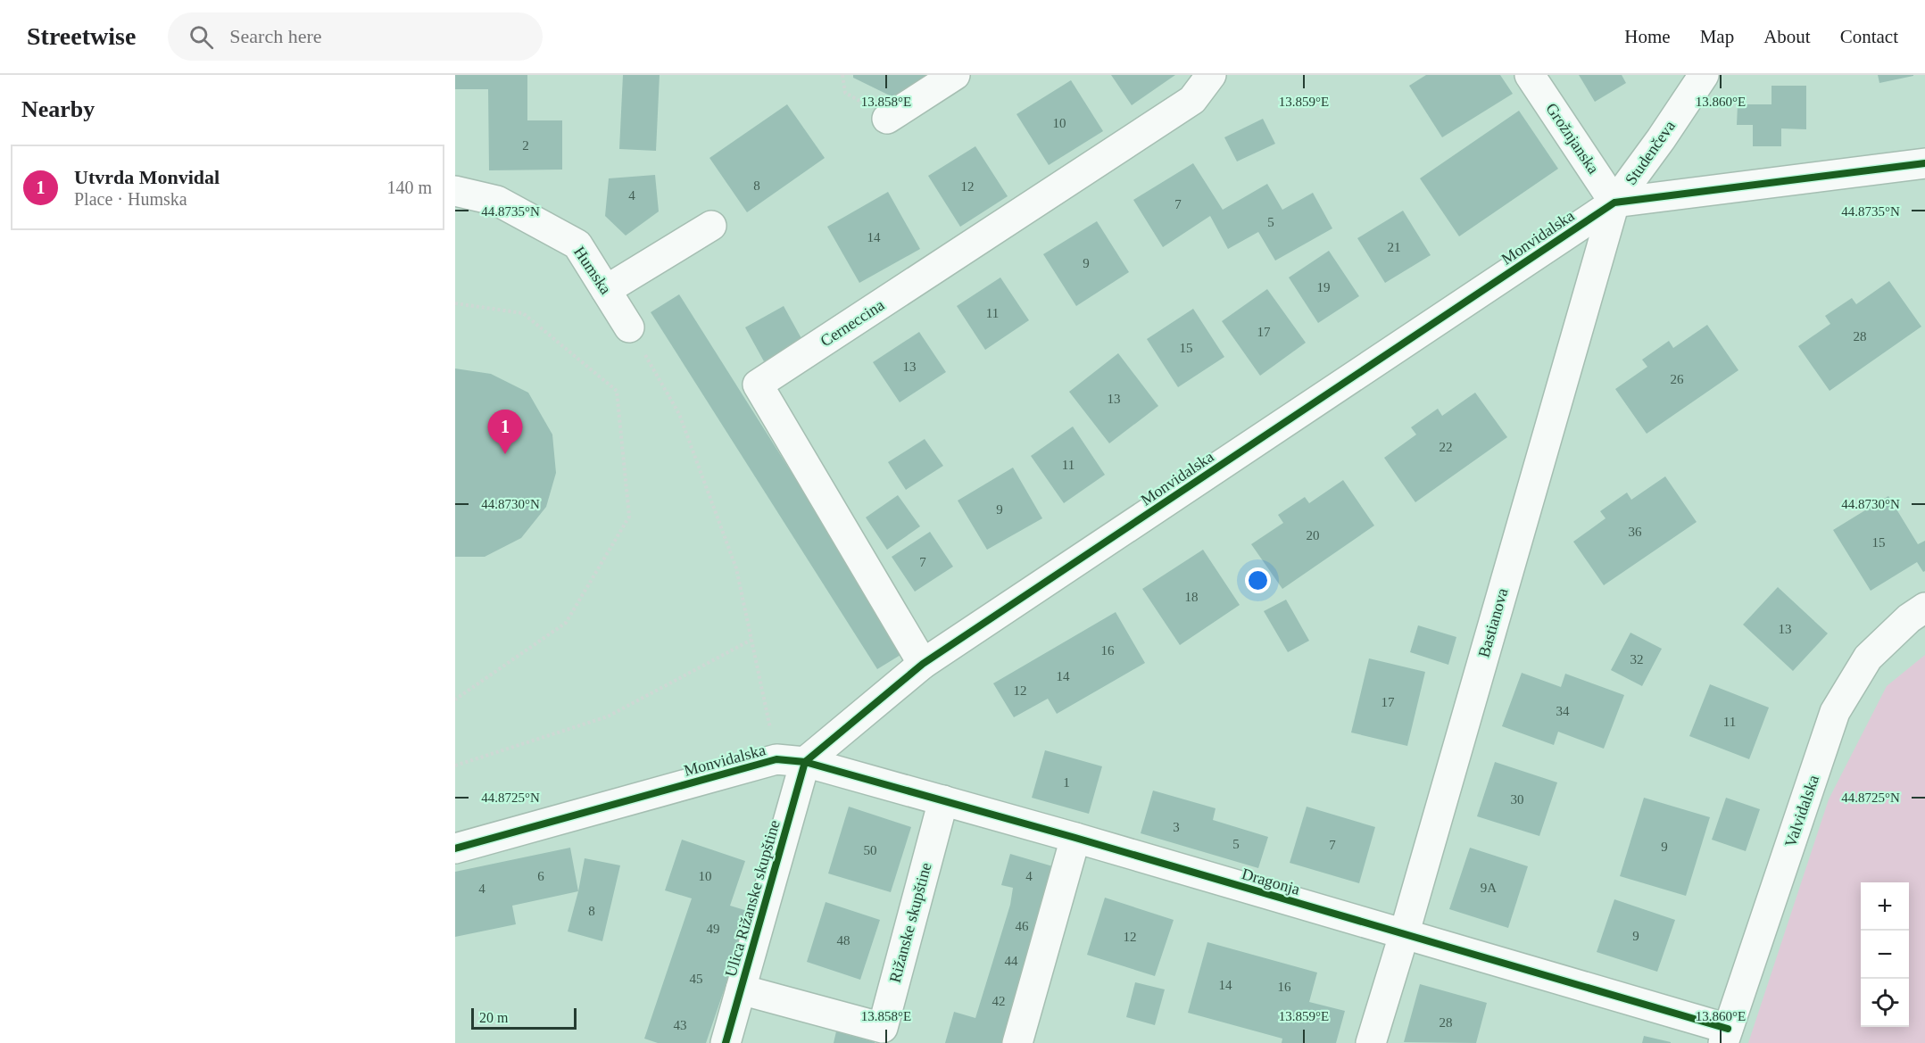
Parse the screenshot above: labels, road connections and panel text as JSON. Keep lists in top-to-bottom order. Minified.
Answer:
{"streets":{"street":["Grožnjanska","Studenčeva","Monvidalska","Humska","Cerneccina","Bastianova","Valvidalska","Dragonja","Ulica Rižanske skupštine","Rižanske skupštine"]},"crossings":[["Grožnjanska","Studenčeva"],["Grožnjanska","Monvidalska"],["Grožnjanska","Bastianova"],["Studenčeva","Monvidalska"],["Studenčeva","Bastianova"],["Monvidalska","Cerneccina"],["Monvidalska","Bastianova"],["Monvidalska","Dragonja"],["Monvidalska","Ulica Rižanske skupštine"],["Bastianova","Dragonja"],["Valvidalska","Dragonja"],["Dragonja","Ulica Rižanske skupštine"],["Dragonja","Rižanske skupštine"],["Ulica Rižanske skupštine","Rižanske skupštine"]],"house_numbers":["10","2","8","12","4","7","5","14","21","9","19","11","17","28","15","13","26","13","22","11","9","36","20","15","7","18","13","16","32","14","12","17","34","11","1","30","3","5","7","9","50","6","10","4","9A","4","8","46","49","9","12","48","44","45","14","16","42","28","43"],"scale_bar":"20 m","page":{"header":"Streetwise","search":"Search here","nav":["Home","Map","About","Contact"],"heading":"Nearby","list":[{"mark":"1","name":"Utvrda Monvidal","note":"Place · Humska","value":"140 m"}],"pins":"1","map_buttons":["+","−"],"scale":"20 m"},"coordinates":["13.858°E","13.859°E","13.860°E","44.8735°N","44.8730°N","44.8725°N"]}
